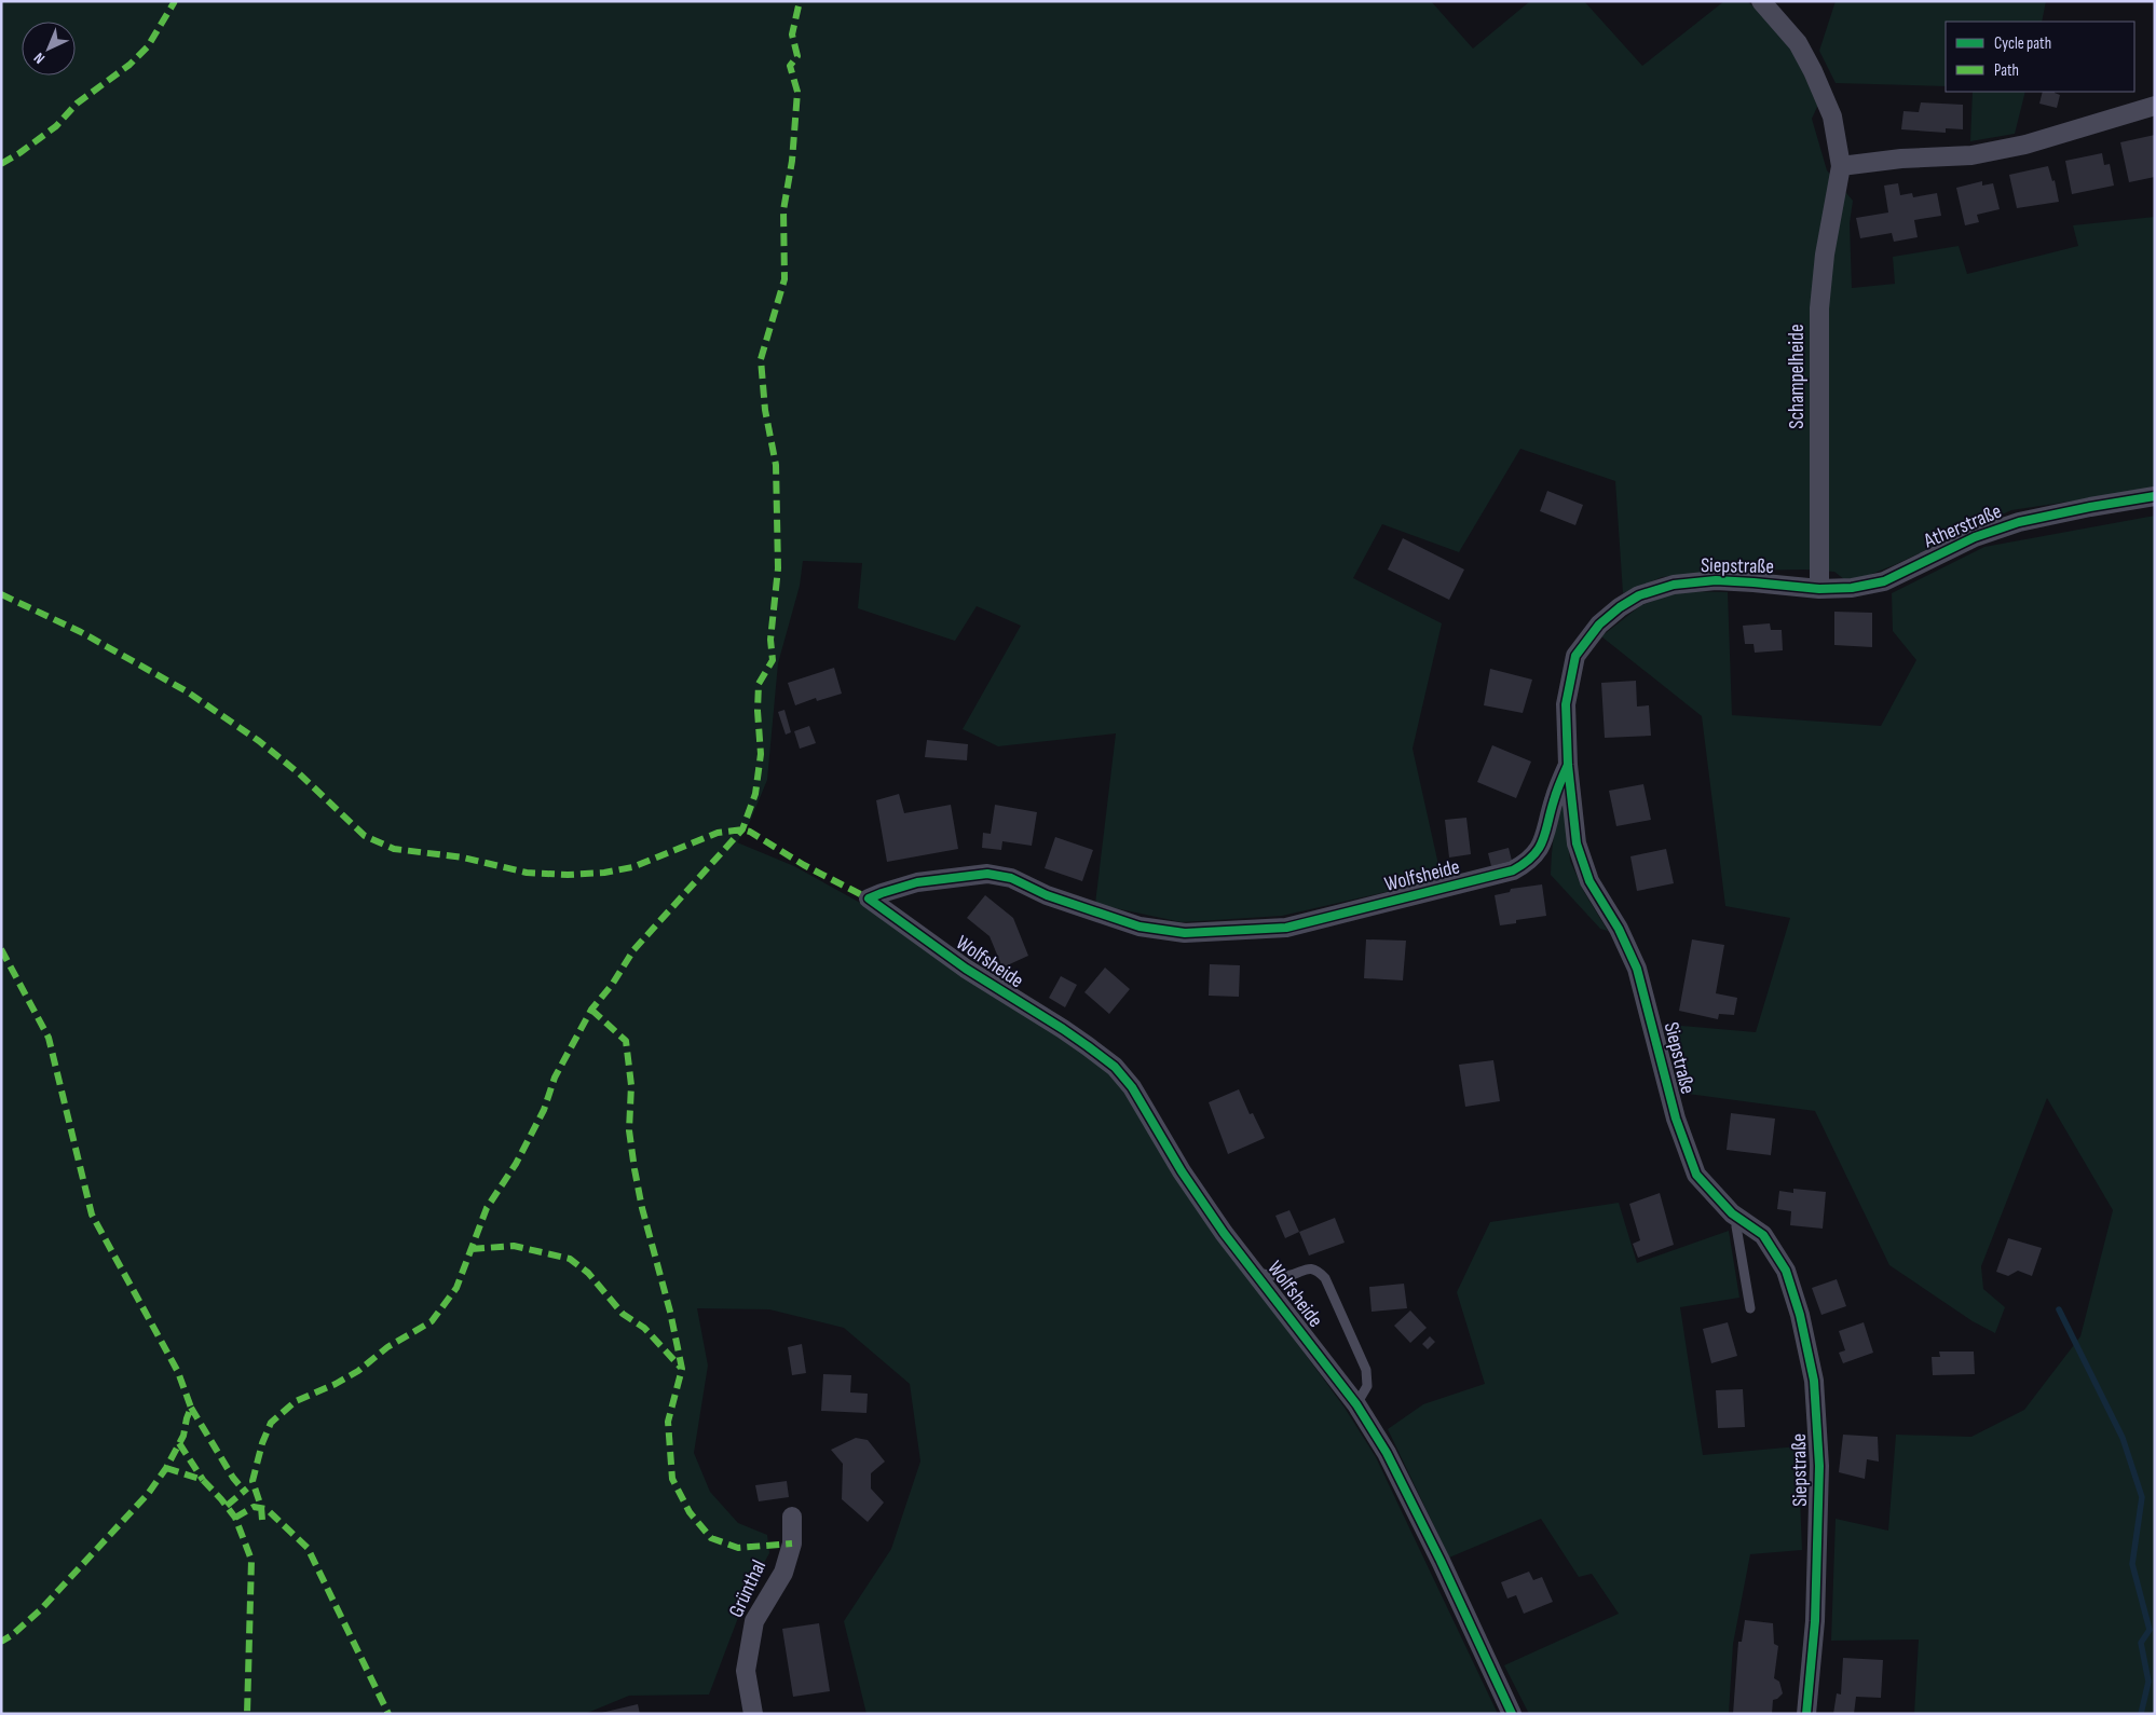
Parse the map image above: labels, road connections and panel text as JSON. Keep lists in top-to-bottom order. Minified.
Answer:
{"streets":{"street":["Schampelheide","Atherstraße","Siepstraße","Wolfsheide","Grünthal"]},"crossings":[["Schampelheide","Atherstraße"],["Schampelheide","Siepstraße"],["Atherstraße","Siepstraße"],["Siepstraße","Wolfsheide"]],"legend":["Cycle path","Path"],"north":"bottom left"}
